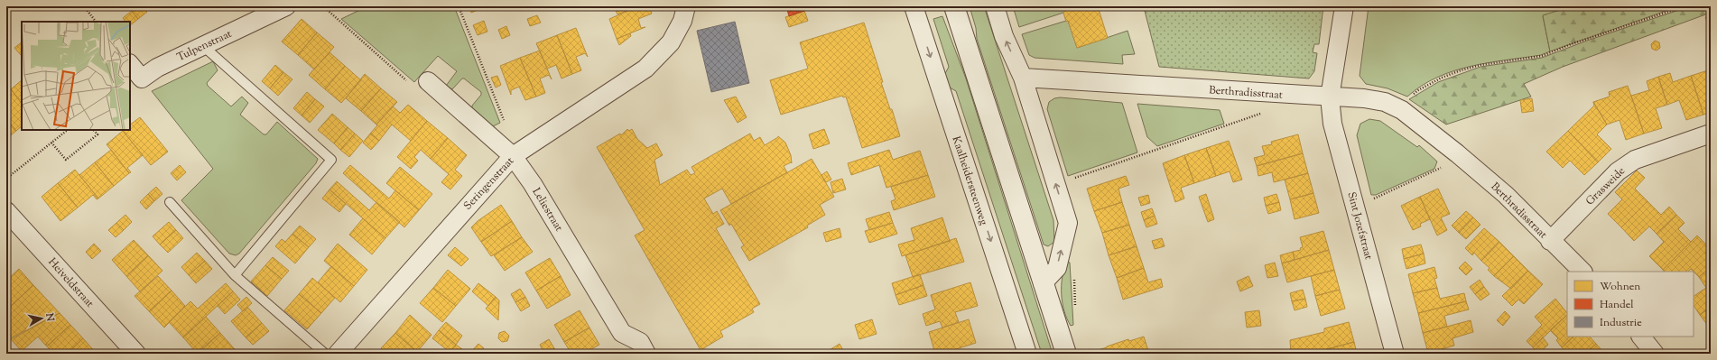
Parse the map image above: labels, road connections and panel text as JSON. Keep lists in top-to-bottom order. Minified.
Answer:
{"streets":{"street":["Tulpenstraat","Berthradisstraat","Kaalheidersteenweg","Seringenstraat","Grasweide","Leliestraat","Sint Jozefstraat","Heiveldstraat"]},"crossings":[["Berthradisstraat","Grasweide"],["Berthradisstraat","Sint Jozefstraat"],["Seringenstraat","Leliestraat"]],"legend":["Wohnen","Handel","Industrie"],"north":"right"}
